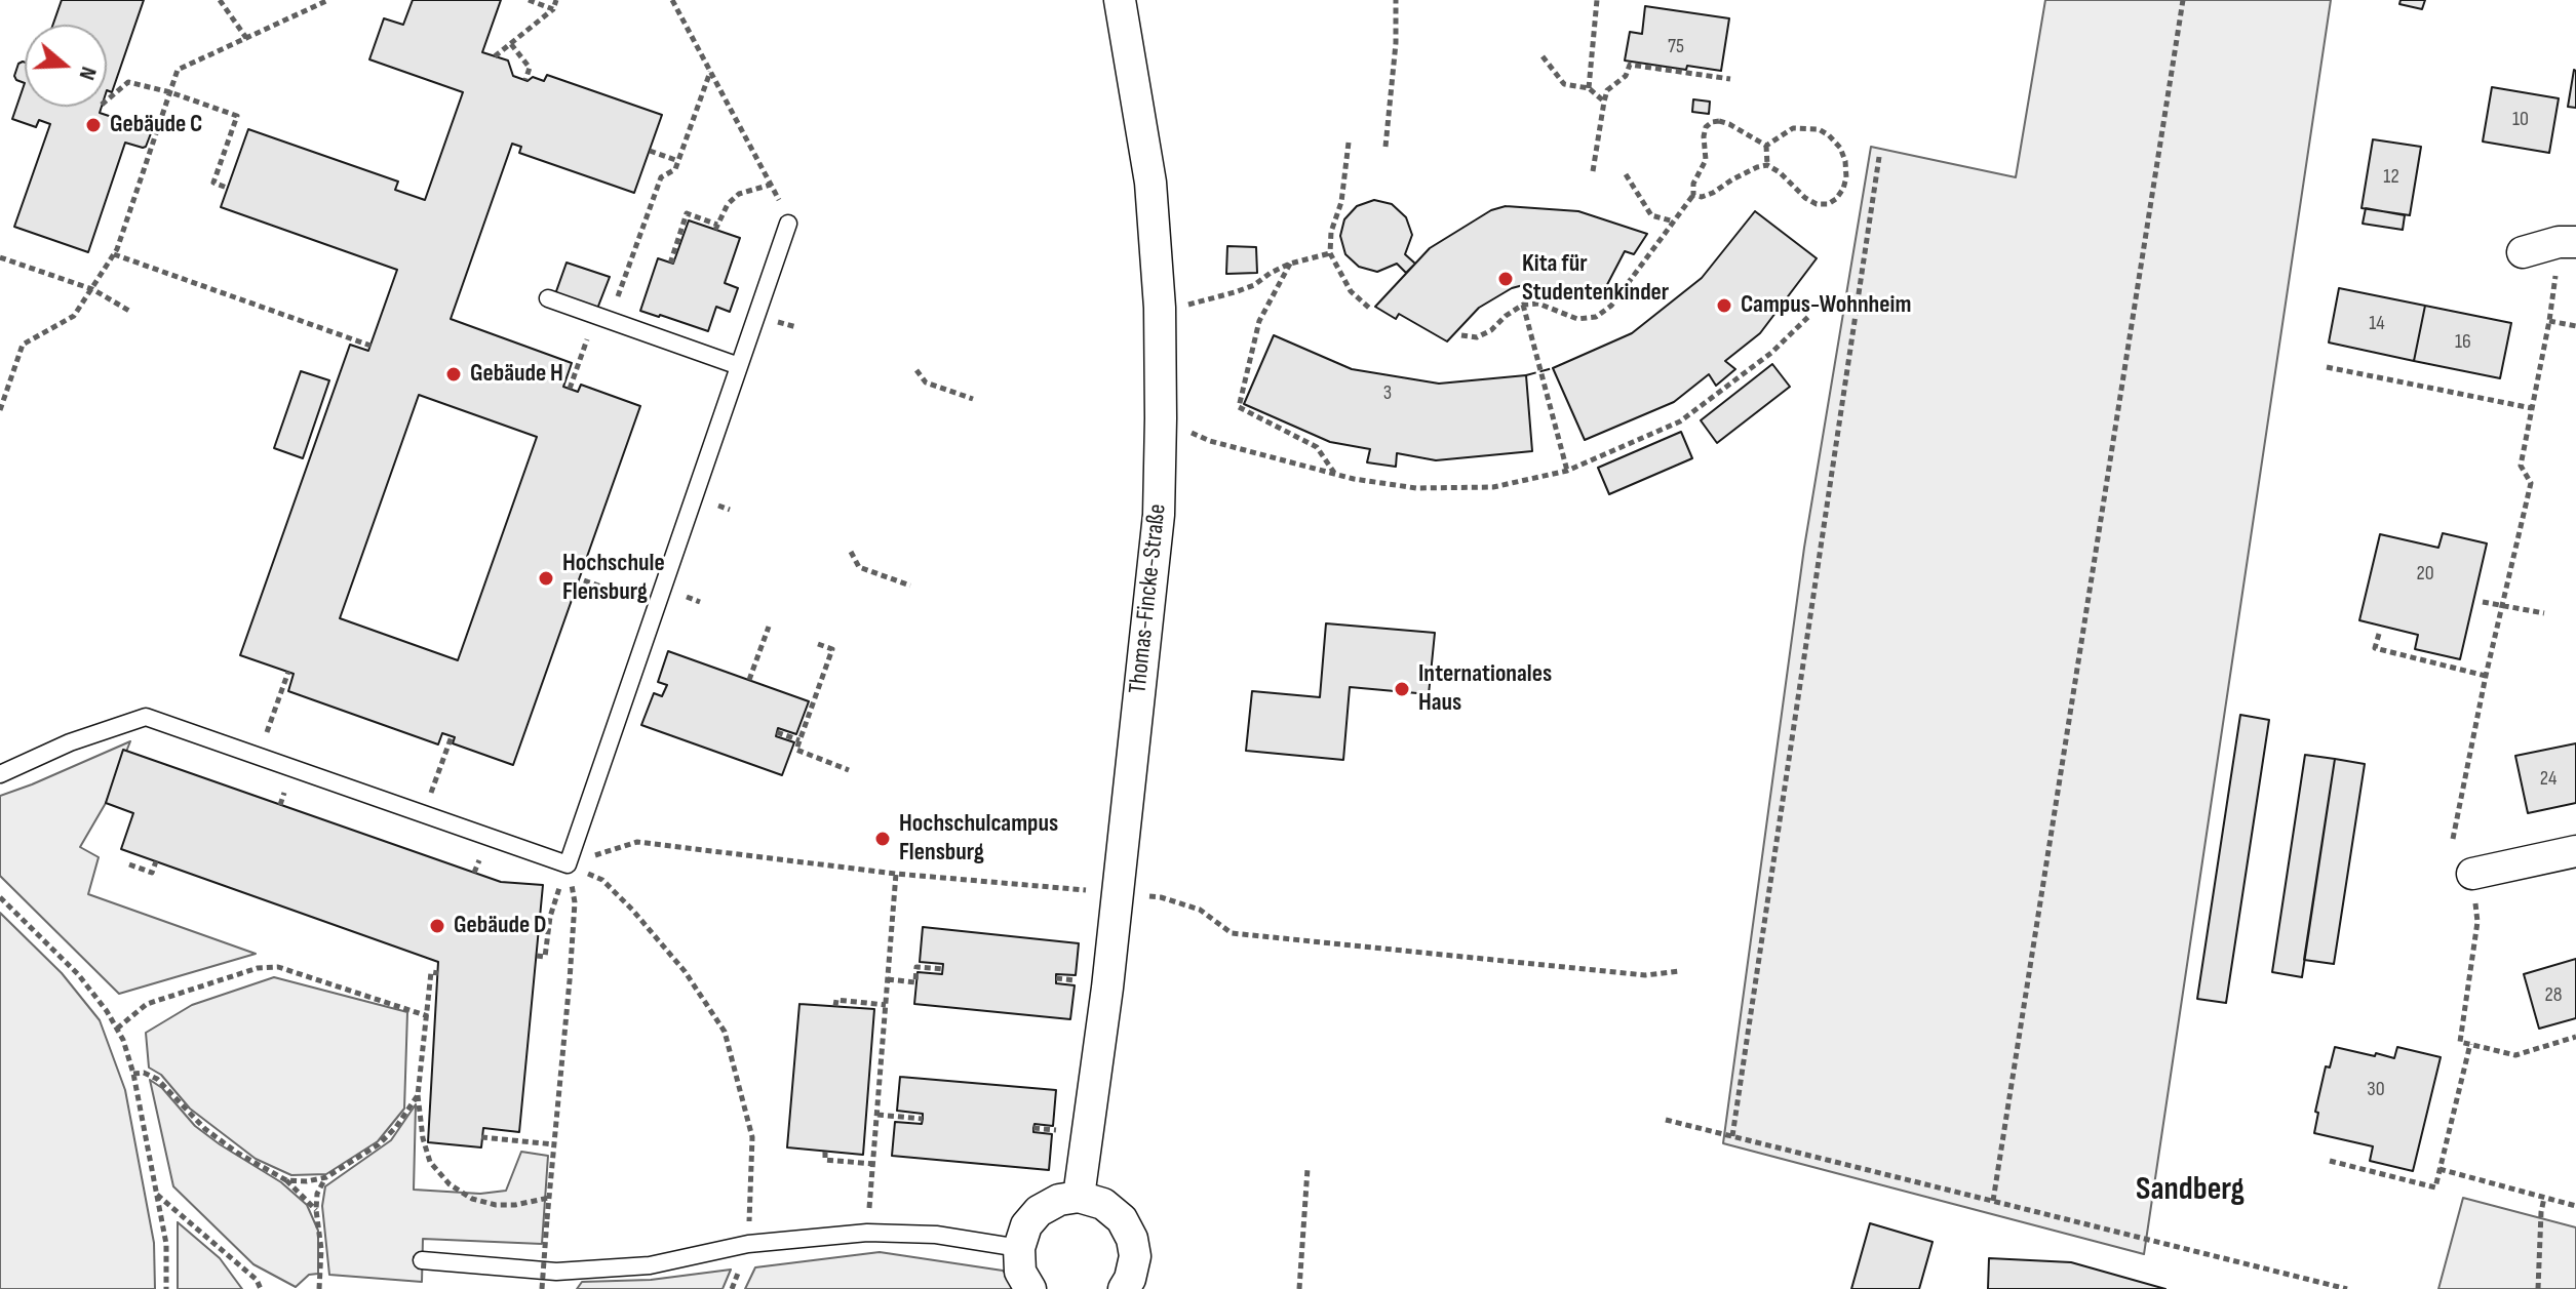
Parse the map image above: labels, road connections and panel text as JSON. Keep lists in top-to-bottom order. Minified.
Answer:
{"streets":{"street":["Thomas-Fincke-Straße"]},"districts":["Sandberg"],"places":["Gebäude C","Kita für Studentenkinder","Campus-Wohnheim","Gebäude H","Hochschule Flensburg","Internationales Haus","Hochschulcampus Flensburg","Gebäude D"],"house_numbers":["75","10","12","14","16","3","20","24","28","30"],"north":"right"}
